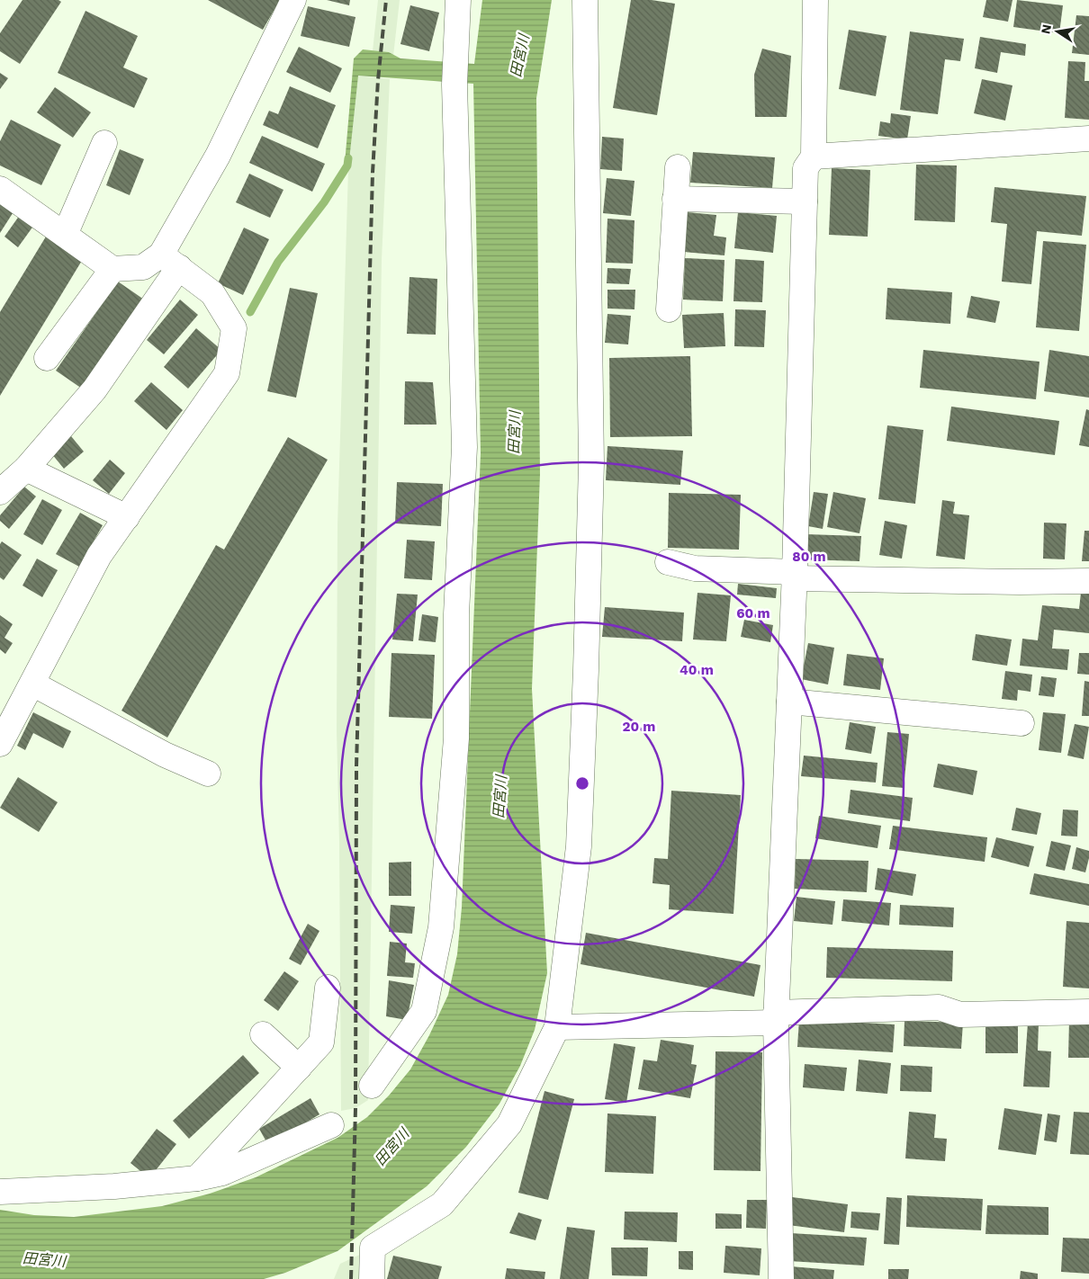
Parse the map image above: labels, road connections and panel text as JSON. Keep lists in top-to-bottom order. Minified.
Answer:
{"water":["田宮川"],"north":"left","rings":["80 m","60 m","40 m","20 m"]}
